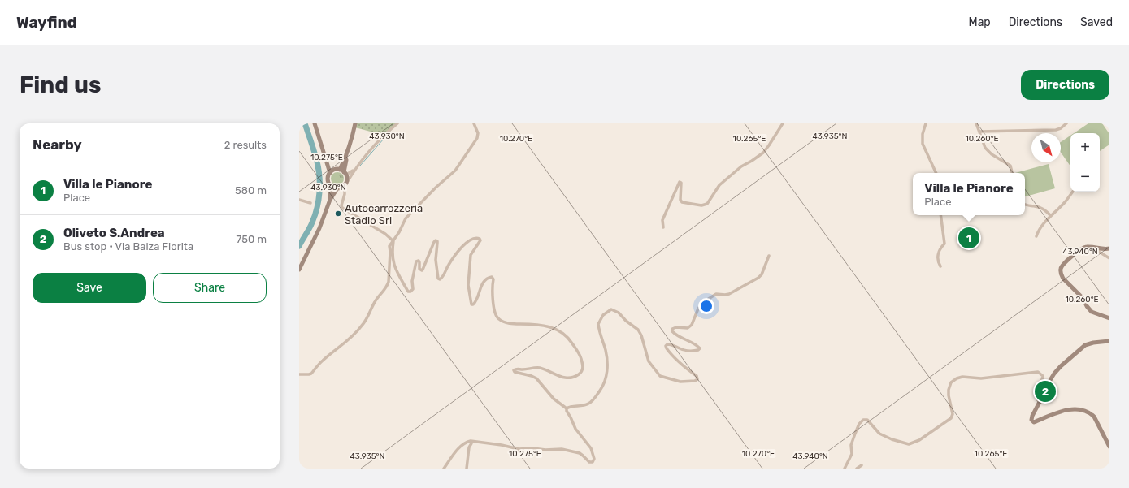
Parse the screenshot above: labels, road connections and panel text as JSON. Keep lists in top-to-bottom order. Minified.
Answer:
{"places":["Autocarrozzeria Stadio Srl"],"north":"bottom right","page":{"header":"Wayfind","nav":["Map","Directions","Saved"],"buttons":["Directions",["Save","Share"]],"title":"Find us","heading":["Nearby","2 results"],"map_buttons":["+","−"],"list":[{"mark":"1","name":"Villa le Pianore","note":"Place","value":"580 m"},{"mark":"2","name":"Oliveto S.Andrea","note":"Bus stop · Via Balza Fiorita","value":"750 m"}],"popup":["Villa le Pianore","Place"],"pins":["1","2"]},"coordinates":["43.930°N","43.935°N","10.270°E","10.265°E","10.260°E","10.275°E","43.940°N"]}
